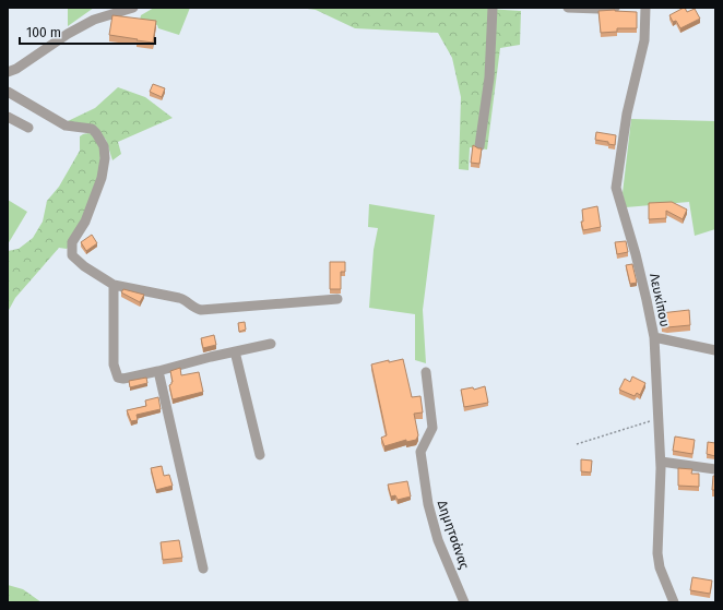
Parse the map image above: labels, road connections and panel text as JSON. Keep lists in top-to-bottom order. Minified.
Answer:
{"streets":{"street":["Λευκίπου","Δημητσάνας"]},"scale_bar":"100 m"}
